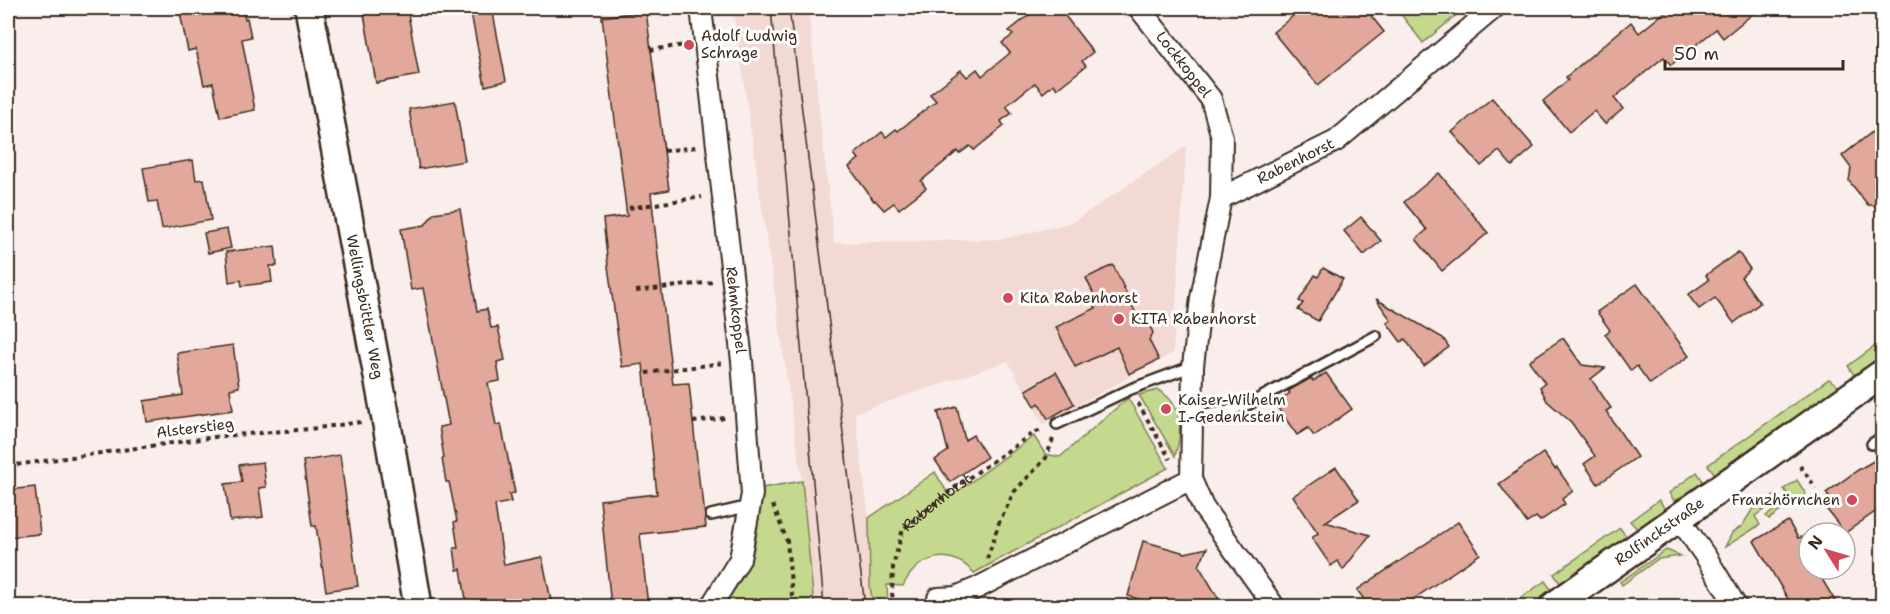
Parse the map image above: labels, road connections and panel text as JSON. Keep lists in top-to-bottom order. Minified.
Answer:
{"streets":{"main road":["Wellingsbüttler Weg","Rolfinckstraße"],"street":["Lockkoppel","Rabenhorst","Rehmkoppel"],"path":["Alsterstieg"]},"crossings":[["Lockkoppel","Rabenhorst"],["Wellingsbüttler Weg","Alsterstieg"]],"places":["Adolf Ludwig Schrage","Kita Rabenhorst","KITA Rabenhorst","Kaiser-Wilhelm I.-Gedenkstein","Franzhörnchen"],"scale_bar":"50 m","north":"top left"}
